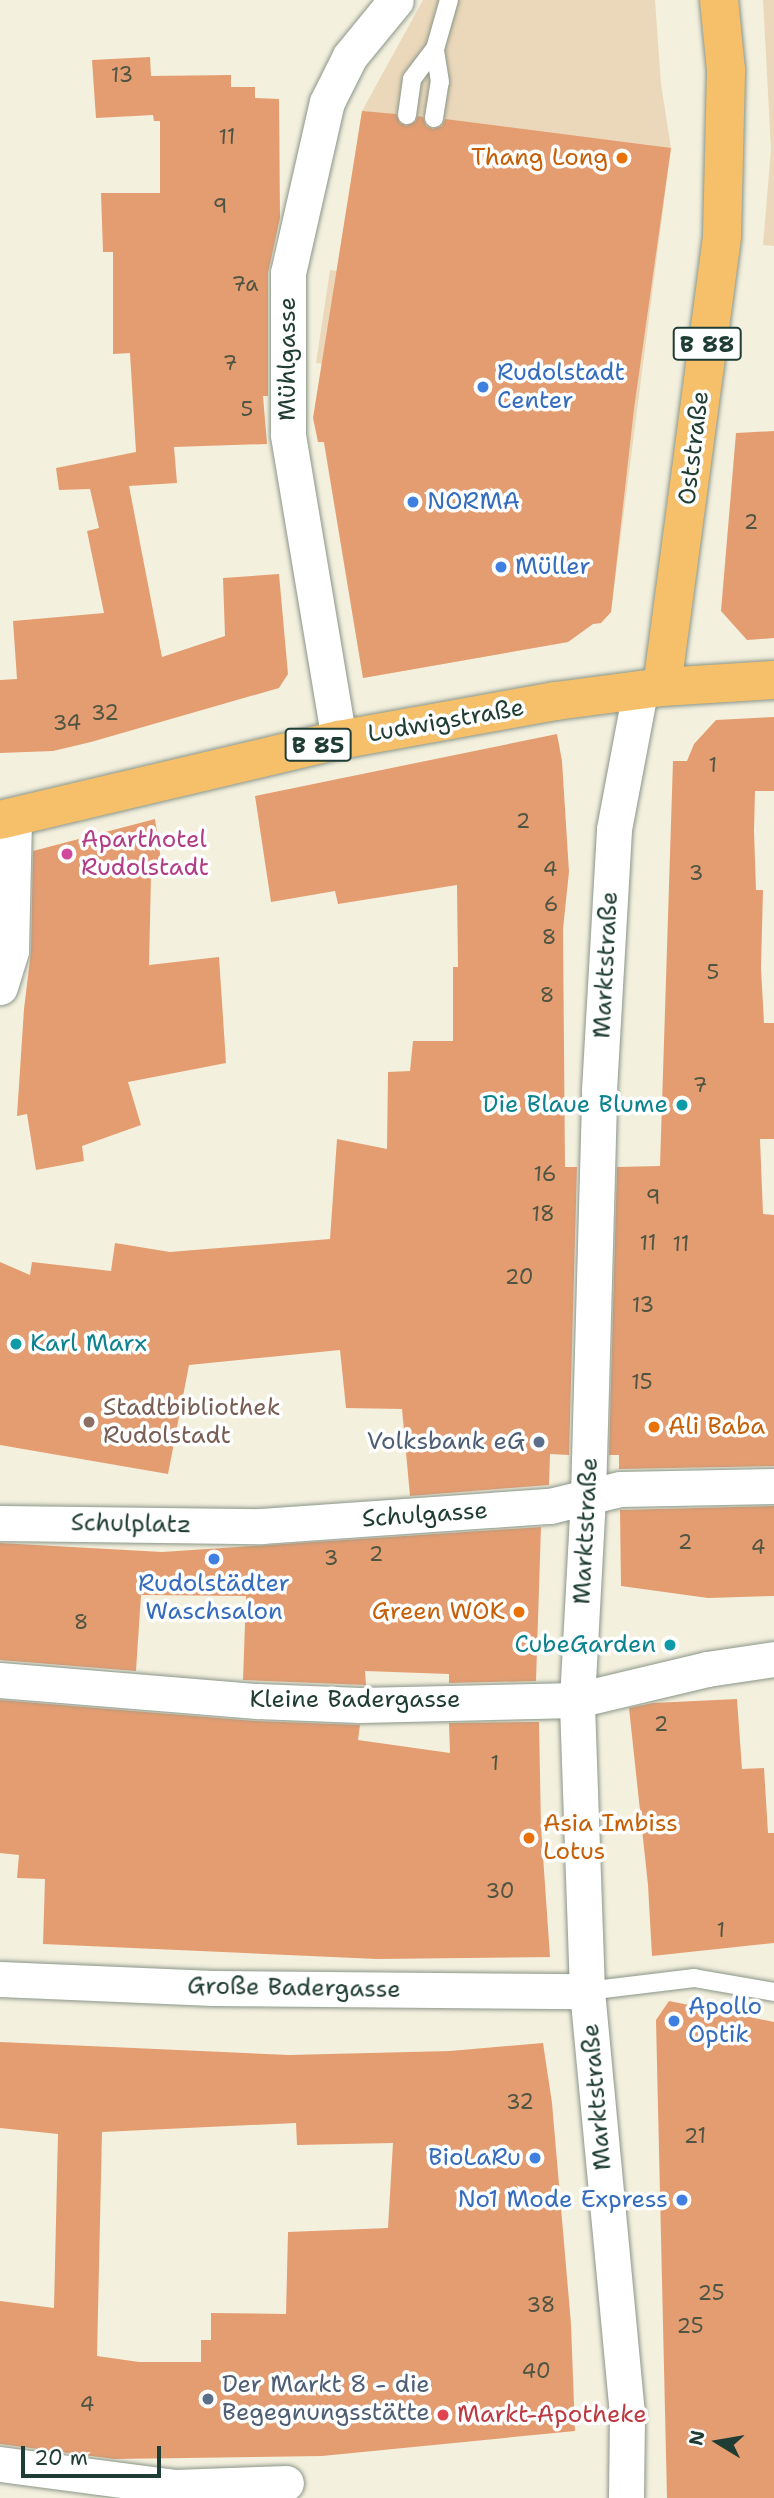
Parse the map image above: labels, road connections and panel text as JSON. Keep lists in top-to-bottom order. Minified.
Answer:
{"streets":{"main road":["B 88","Oststraße","Ludwigstraße","B 85"],"street":["Mühlgasse","Marktstraße","Schulgasse","Schulplatz","Kleine Badergasse","Große Badergasse"]},"crossings":[["Mühlgasse","Ludwigstraße"],["Oststraße","Ludwigstraße"],["Oststraße","Marktstraße"],["Ludwigstraße","Marktstraße"],["Marktstraße","Schulgasse"],["Marktstraße","Kleine Badergasse"],["Marktstraße","Große Badergasse"],["Schulgasse","Schulplatz"]],"places":["Thang Long","Rudolstadt Center","NORMA","Müller","Aparthotel Rudolstadt","Die Blaue Blume","Karl Marx","Stadtbibliothek Rudolstadt","Ali Baba","Volksbank eG","Rudolstädter Waschsalon","Green WOK","CubeGarden","Asia Imbiss Lotus","Apollo Optik","BioLaRu","No1 Mode Express","Der Markt 8 - die Begegnungsstätte","Markt-Apotheke"],"house_numbers":["13","11","9","7a","7","5","2","32","34","1","2","4","3","6","8","5","8","7","16","9","18","11","11","20","13","15","2","4","2","3","8","2","1","30","1","32","21","25","38","25","40","4"],"scale_bar":"20 m","north":"left"}
